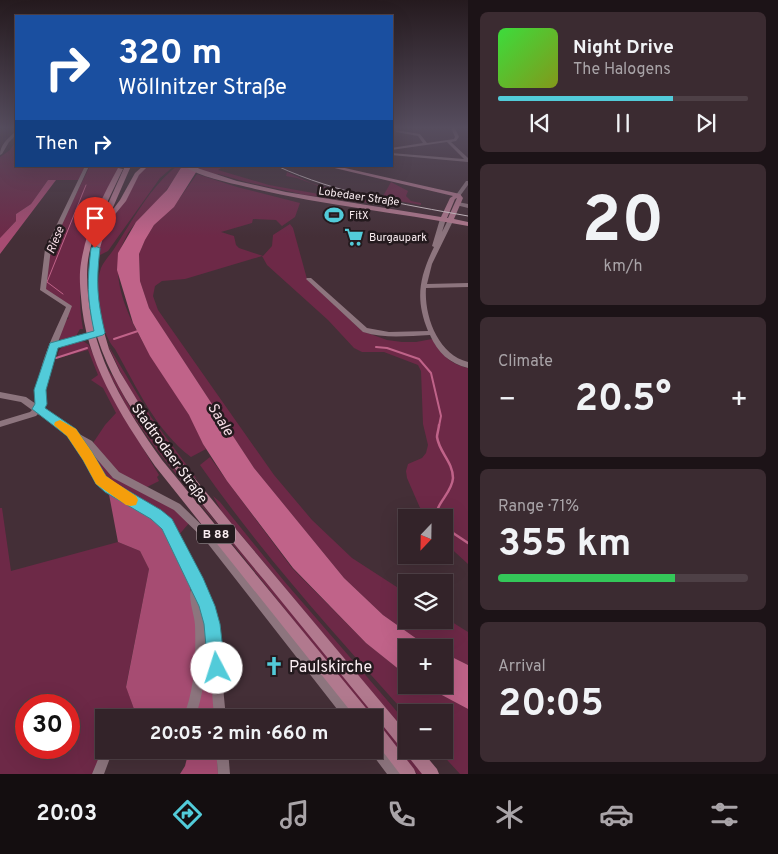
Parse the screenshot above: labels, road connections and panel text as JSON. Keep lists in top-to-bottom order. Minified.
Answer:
{"streets":{"main road":["Lobedaer Straße","Stadtrodaer Straße","B 88"]},"water":["Riese","Saale"],"places":{"sports":["FitX"],"supermarket":["Burgaupark"],"church":["Paulskirche"]},"north":"bottom","page":{"turn":["320 m","Wöllnitzer Straße"],"song":["Night Drive","The Halogens"],"then":"Then","tile":[["20","km/h"],"Climate",["Range · 71%","355 km"],["Arrival","20:05"]],"heat":["−","20.5°","+"],"map_buttons":["+","−"],"limit":"30","trip":"20:05 · 2 min · 660 m","tabs":"20:03"}}
